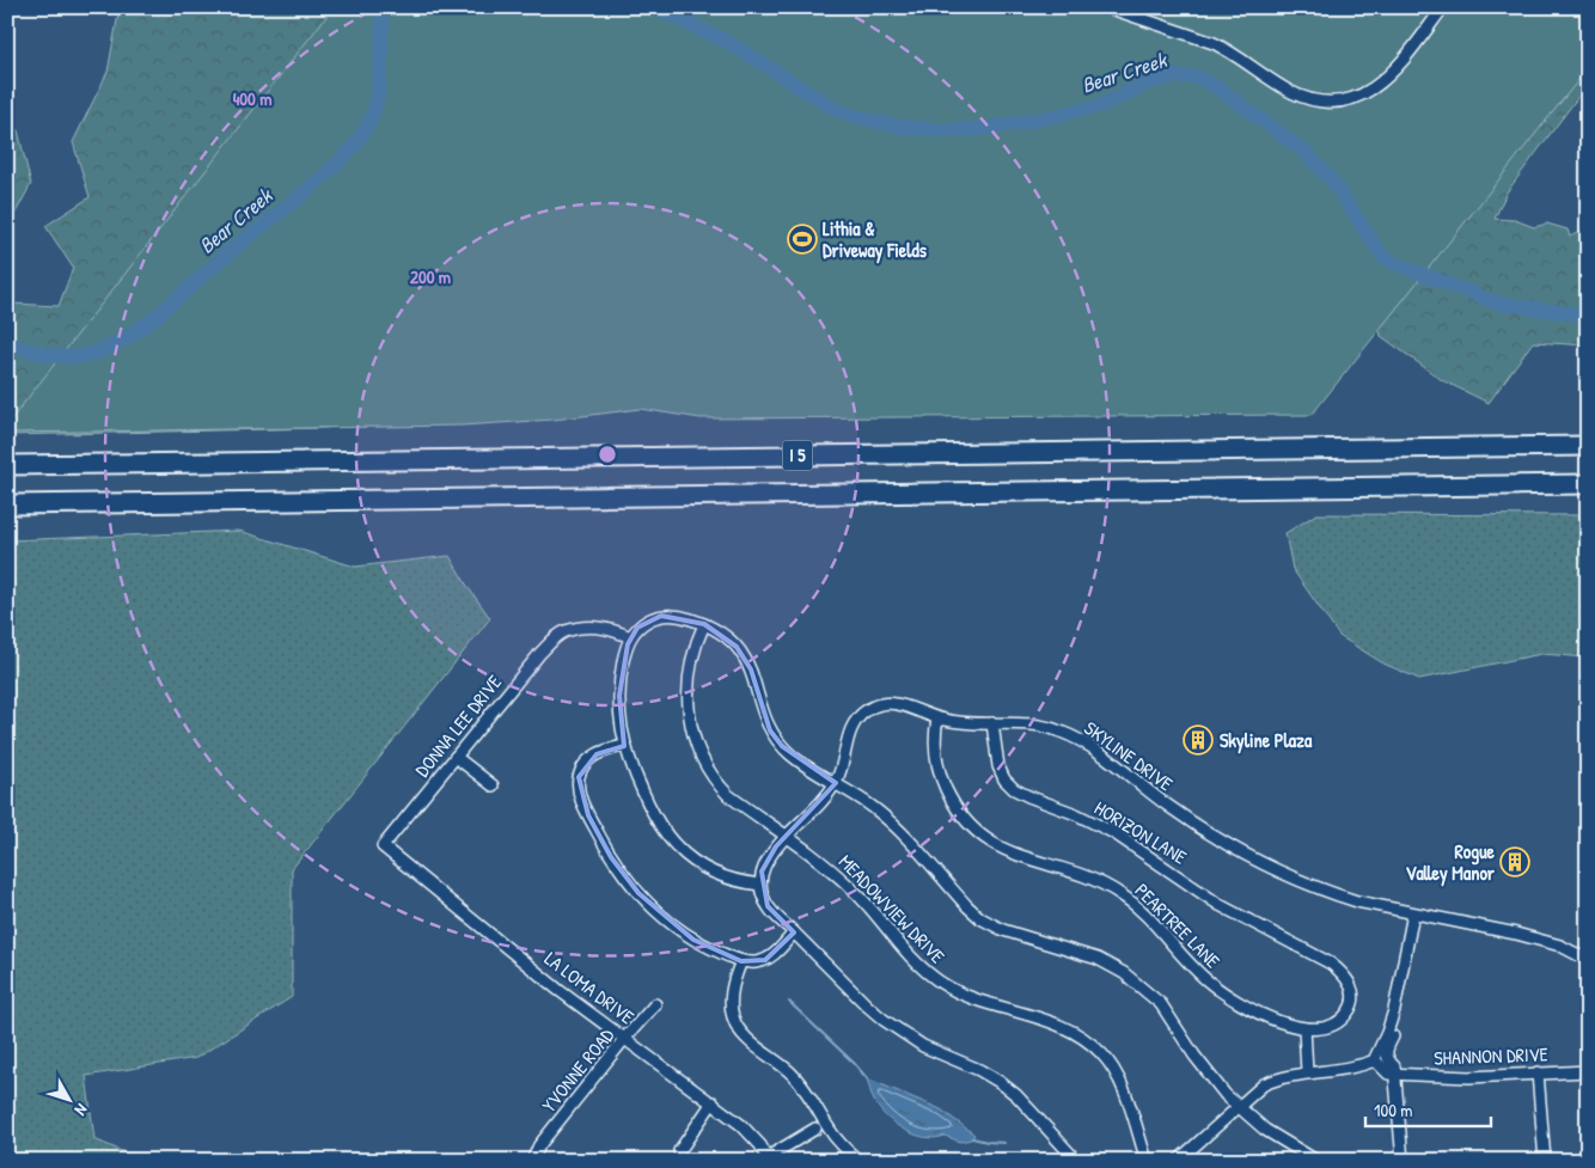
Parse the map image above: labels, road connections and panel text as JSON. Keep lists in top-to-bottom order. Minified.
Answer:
{"streets":{"highway":["I 5"],"street":["DONNA LEE DRIVE","SKYLINE DRIVE","HORIZON LANE","MEADOWVIEW DRIVE","PEARTREE LANE","LA LOMA DRIVE","SHANNON DRIVE","YVONNE ROAD"]},"crossings":[["DONNA LEE DRIVE","LA LOMA DRIVE"],["SKYLINE DRIVE","HORIZON LANE"],["SKYLINE DRIVE","MEADOWVIEW DRIVE"],["SKYLINE DRIVE","PEARTREE LANE"],["HORIZON LANE","PEARTREE LANE"],["LA LOMA DRIVE","YVONNE ROAD"]],"water":["Bear Creek"],"places":{"sports":["Lithia & Driveway Fields"],"building":["Skyline Plaza","Rogue Valley Manor"]},"scale_bar":"100 m","north":"bottom right","rings":["400 m","200 m"]}
